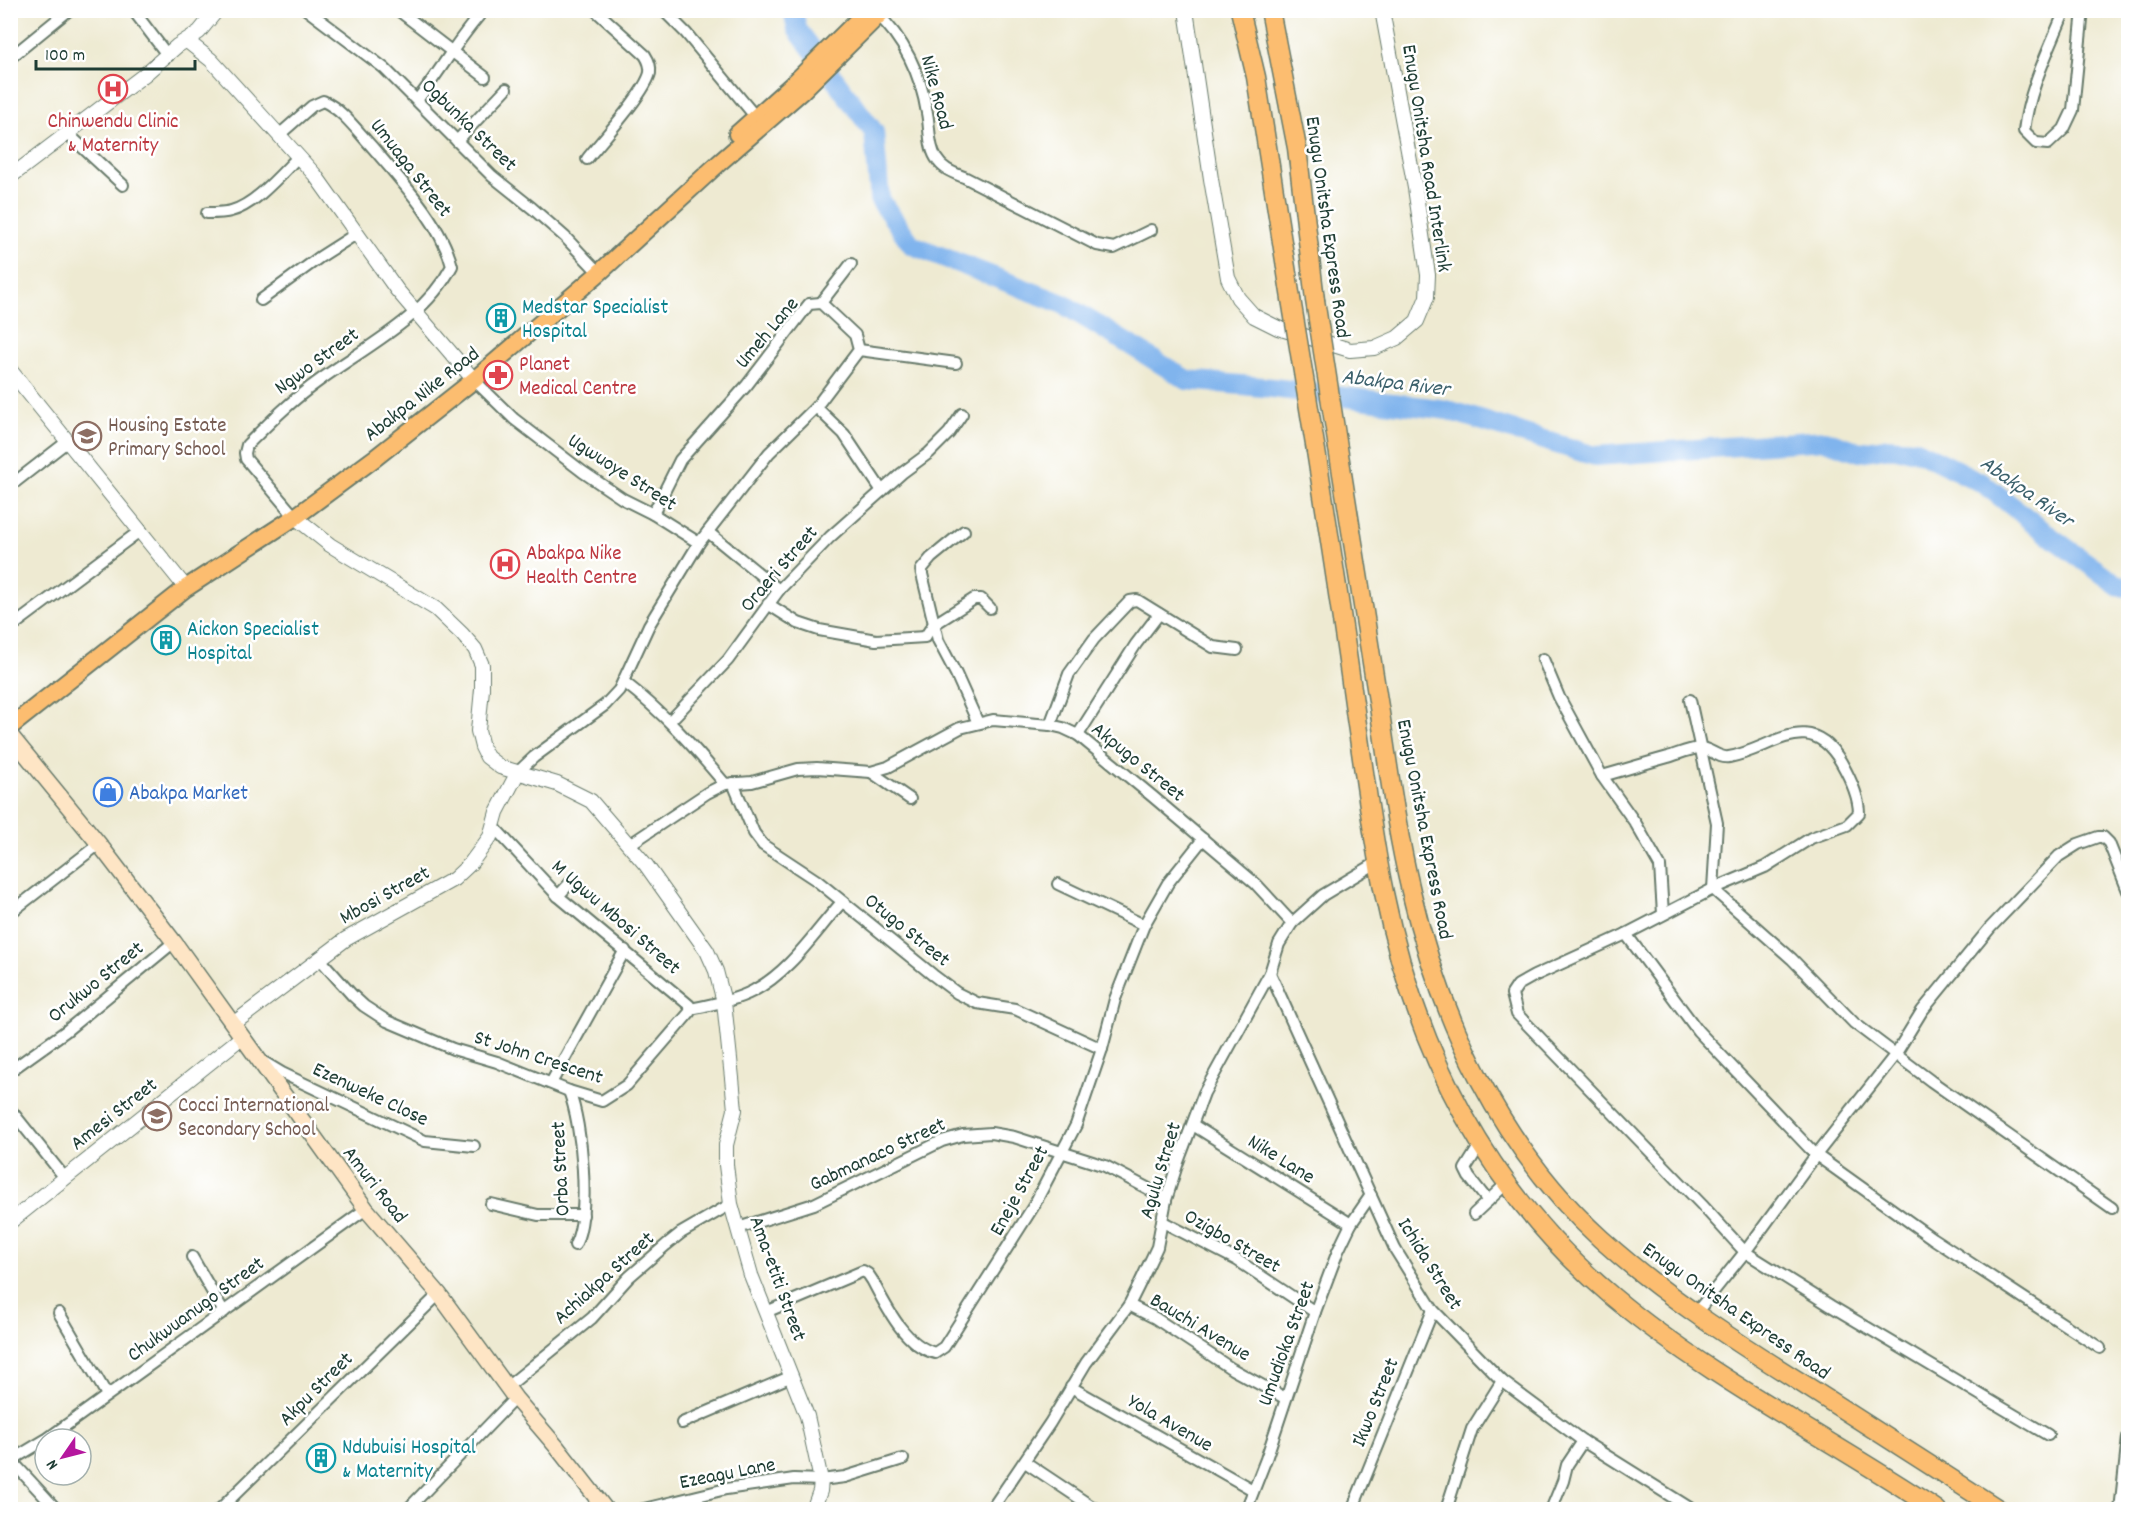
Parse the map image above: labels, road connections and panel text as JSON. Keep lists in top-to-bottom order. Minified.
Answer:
{"streets":{"highway":["Enugu Onitsha Express Road"],"main road":["Abakpa Nike Road","Amuri Road"],"street":["Nike Road","Ogbunka Street","Enugu Onitsha Road Interlink","Umuaga Street","Umeh Lane","Ngwo Street","Ugwuoye Street","Oraeri Street","Akpugo Street","Mbosi Street","M Ugwu Mbosi Street","Otugo Street","Orukwo Street","St John Crescent","Ezenweke Close","Amesi Street","Gabmanaco Street","Nike Lane","Orba Street","Agulu Street","Eneje Street","Ozigbo Street","Ichida Street","Achiakpa Street","Ama-etiti Street","Chukwuanugo Street","Bauchi Avenue","Umudioka Street","Akpu Street","Ikwo Street","Yola Avenue","Ezeagu Lane"]},"crossings":[["Nike Road","Abakpa Nike Road"],["Ogbunka Street","Abakpa Nike Road"],["Umuaga Street","Ngwo Street"],["Umeh Lane","Ugwuoye Street"],["Ngwo Street","Abakpa Nike Road"],["Ngwo Street","Ama-etiti Street"],["Abakpa Nike Road","Ugwuoye Street"],["Abakpa Nike Road","Ama-etiti Street"],["Oraeri Street","Otugo Street"],["Akpugo Street","Otugo Street"],["Akpugo Street","Agulu Street"],["Akpugo Street","Eneje Street"],["Akpugo Street","Ama-etiti Street"],["Mbosi Street","M Ugwu Mbosi Street"],["Mbosi Street","St John Crescent"],["Mbosi Street","Amuri Road"],["Mbosi Street","Ama-etiti Street"],["M Ugwu Mbosi Street","St John Crescent"],["Otugo Street","Eneje Street"],["Orukwo Street","Amuri Road"],["St John Crescent","Orba Street"],["Ezenweke Close","Amuri Road"],["Amesi Street","Amuri Road"],["Gabmanaco Street","Agulu Street"],["Gabmanaco Street","Eneje Street"],["Gabmanaco Street","Ama-etiti Street"],["Nike Lane","Agulu Street"],["Nike Lane","Umudioka Street"],["Agulu Street","Ozigbo Street"],["Agulu Street","Ichida Street"],["Agulu Street","Bauchi Avenue"],["Agulu Street","Yola Avenue"],["Amuri Road","Achiakpa Street"],["Amuri Road","Chukwuanugo Street"],["Amuri Road","Akpu Street"],["Eneje Street","Ama-etiti Street"],["Ozigbo Street","Umudioka Street"],["Ichida Street","Umudioka Street"],["Ichida Street","Ikwo Street"],["Achiakpa Street","Ama-etiti Street"],["Ama-etiti Street","Ezeagu Lane"],["Bauchi Avenue","Umudioka Street"],["Umudioka Street","Yola Avenue"]],"water":["Abakpa River"],"places":{"hospital":["Chinwendu Clinic & Maternity","Abakpa Nike Health Centre"],"building":["Medstar Specialist Hospital","Aickon Specialist Hospital","Ndubuisi Hospital & Maternity"],"pharmacy":["Planet Medical Centre"],"school or university":["Housing Estate Primary School","Cocci International Secondary School"],"shop":["Abakpa Market"]},"scale_bar":"100 m","north":"bottom left"}
